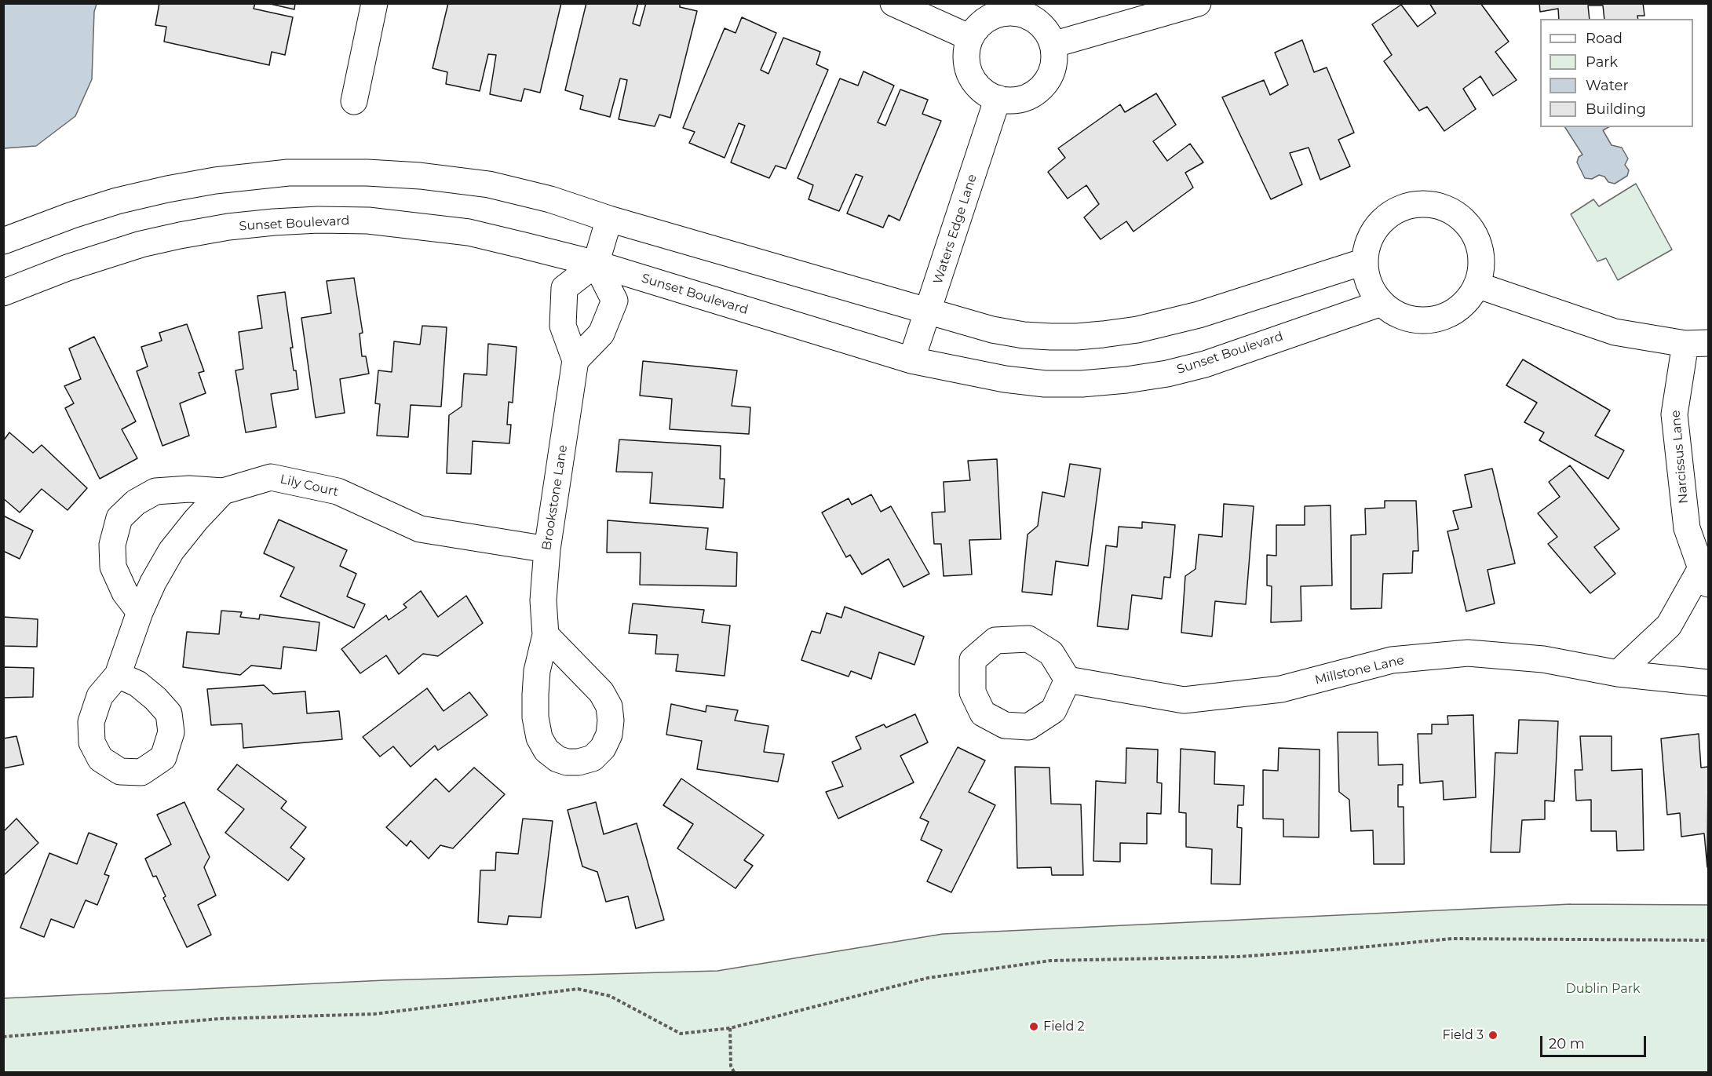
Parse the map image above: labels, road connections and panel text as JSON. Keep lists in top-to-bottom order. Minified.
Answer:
{"streets":{"street":["Sunset Boulevard","Waters Edge Lane","Narcissus Lane","Lily Court","Brookstone Lane","Millstone Lane"]},"crossings":[["Sunset Boulevard","Waters Edge Lane"],["Sunset Boulevard","Brookstone Lane"],["Narcissus Lane","Millstone Lane"],["Lily Court","Brookstone Lane"]],"parks":["Dublin Park"],"places":["Field 2","Field 3"],"legend":["Road","Park","Water","Building"],"scale_bar":"20 m"}
